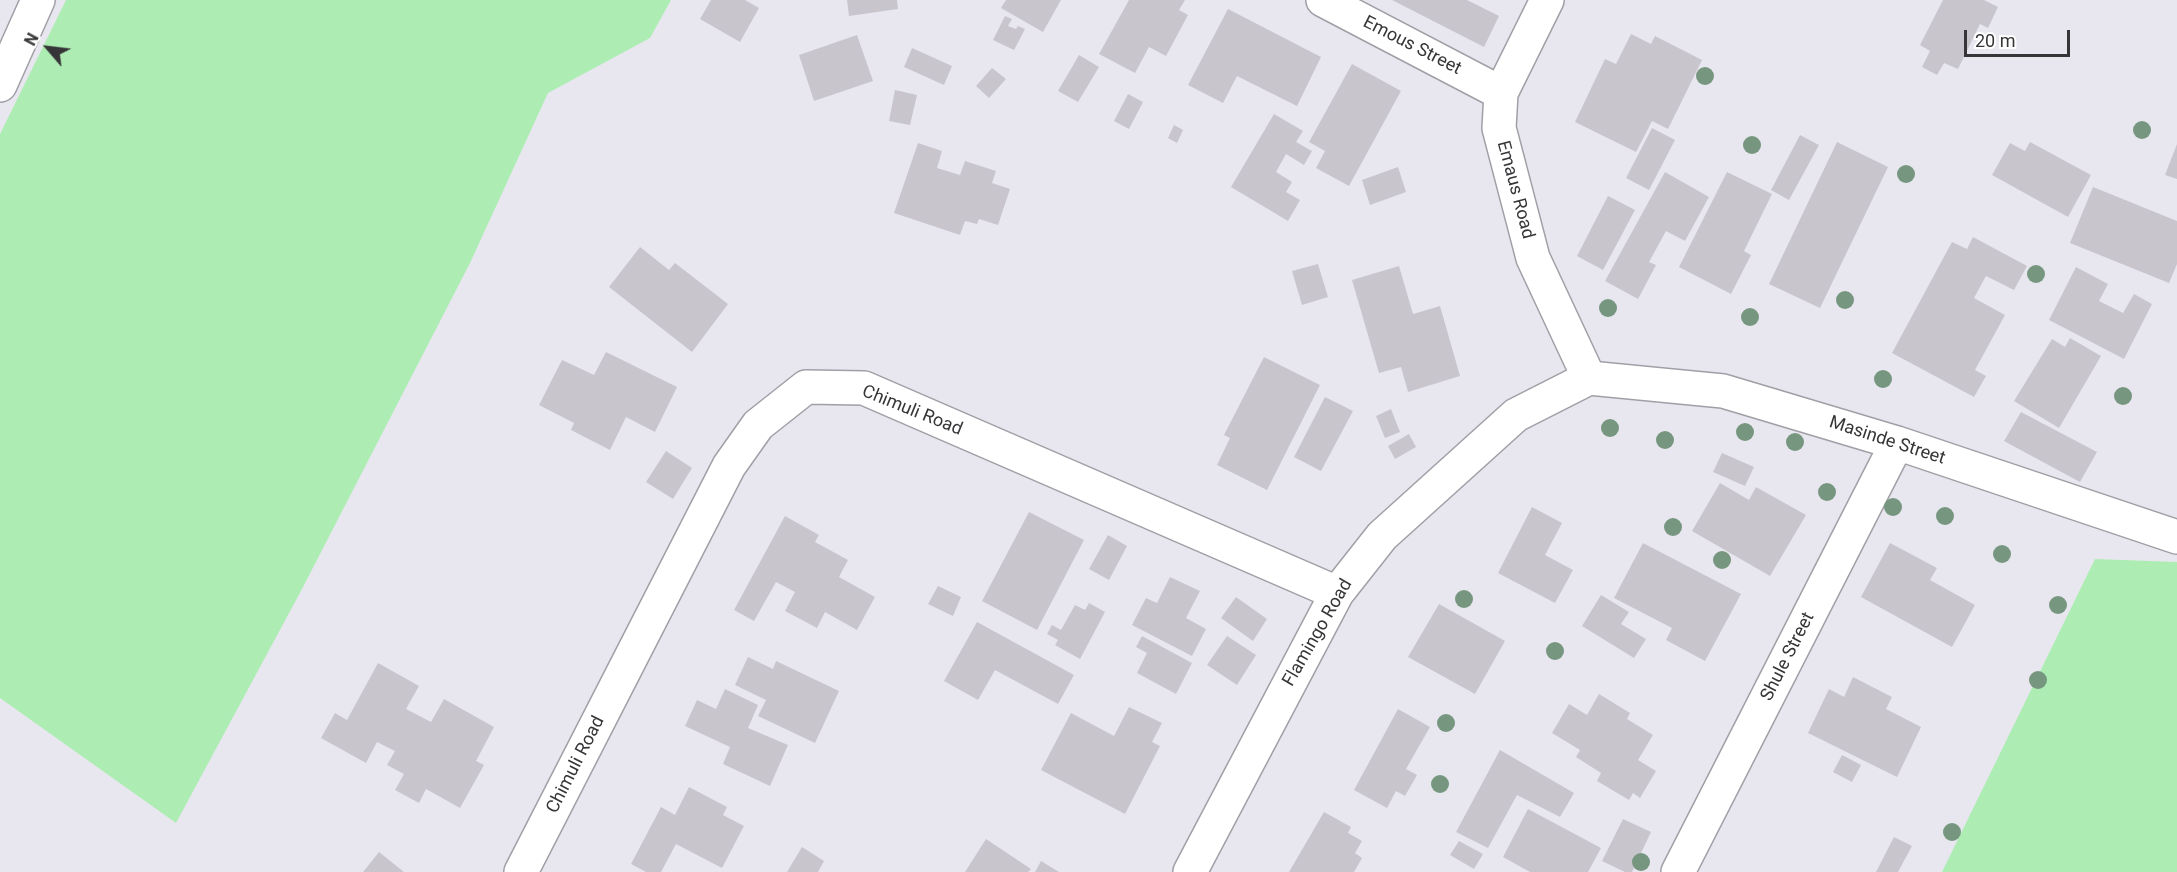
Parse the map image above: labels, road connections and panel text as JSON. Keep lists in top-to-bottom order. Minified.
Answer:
{"streets":{"street":["Emous Street","Emaus Road","Chimuli Road","Masinde Street","Flamingo Road","Shule Street"]},"crossings":[["Emous Street","Emaus Road"],["Emaus Road","Masinde Street"],["Emaus Road","Flamingo Road"],["Chimuli Road","Flamingo Road"],["Masinde Street","Flamingo Road"],["Masinde Street","Shule Street"]],"scale_bar":"20 m","north":"top left"}
